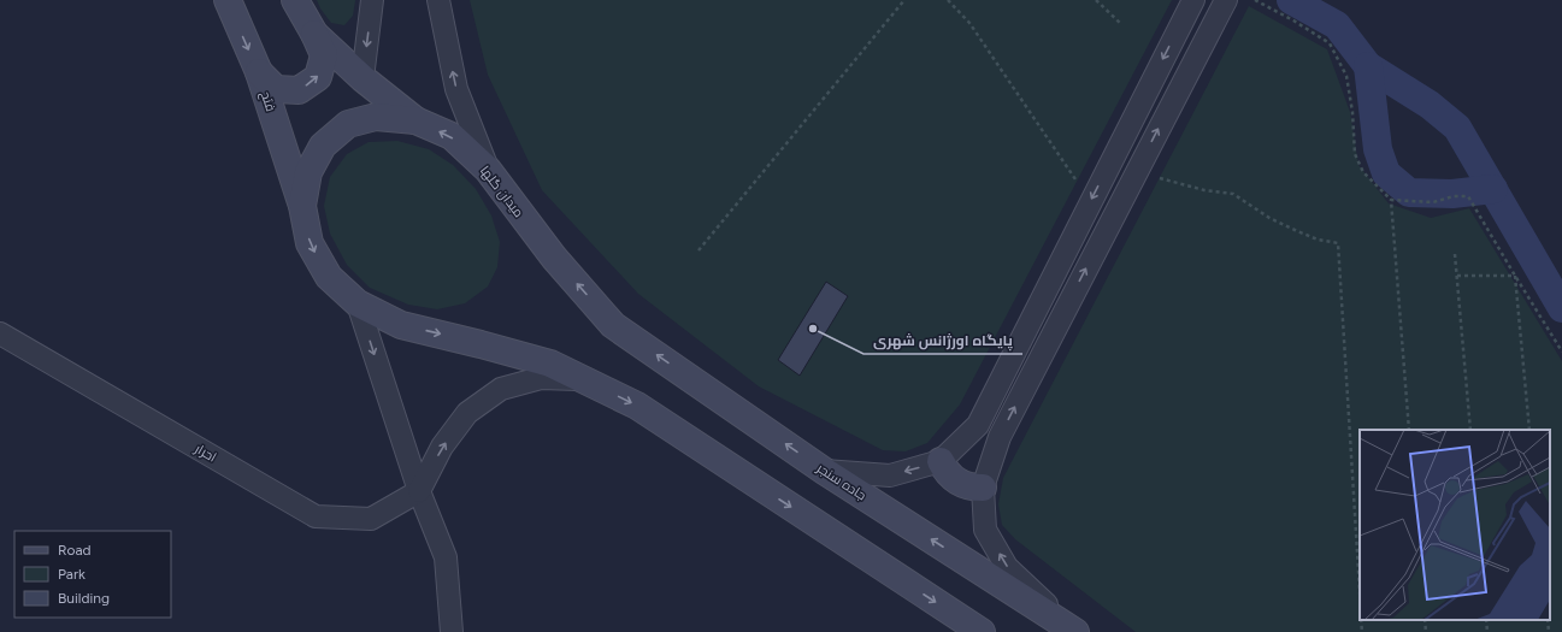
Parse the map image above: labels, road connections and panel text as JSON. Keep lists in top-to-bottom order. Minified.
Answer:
{"streets":{"main road":["فتح","میدان گلها","جاده سنجر"],"street":["احرار"]},"crossings":[["فتح","میدان گلها"],["میدان گلها","جاده سنجر"]],"places":["پایگاه اورژانس شهری"],"legend":["Road","Park","Building"]}
